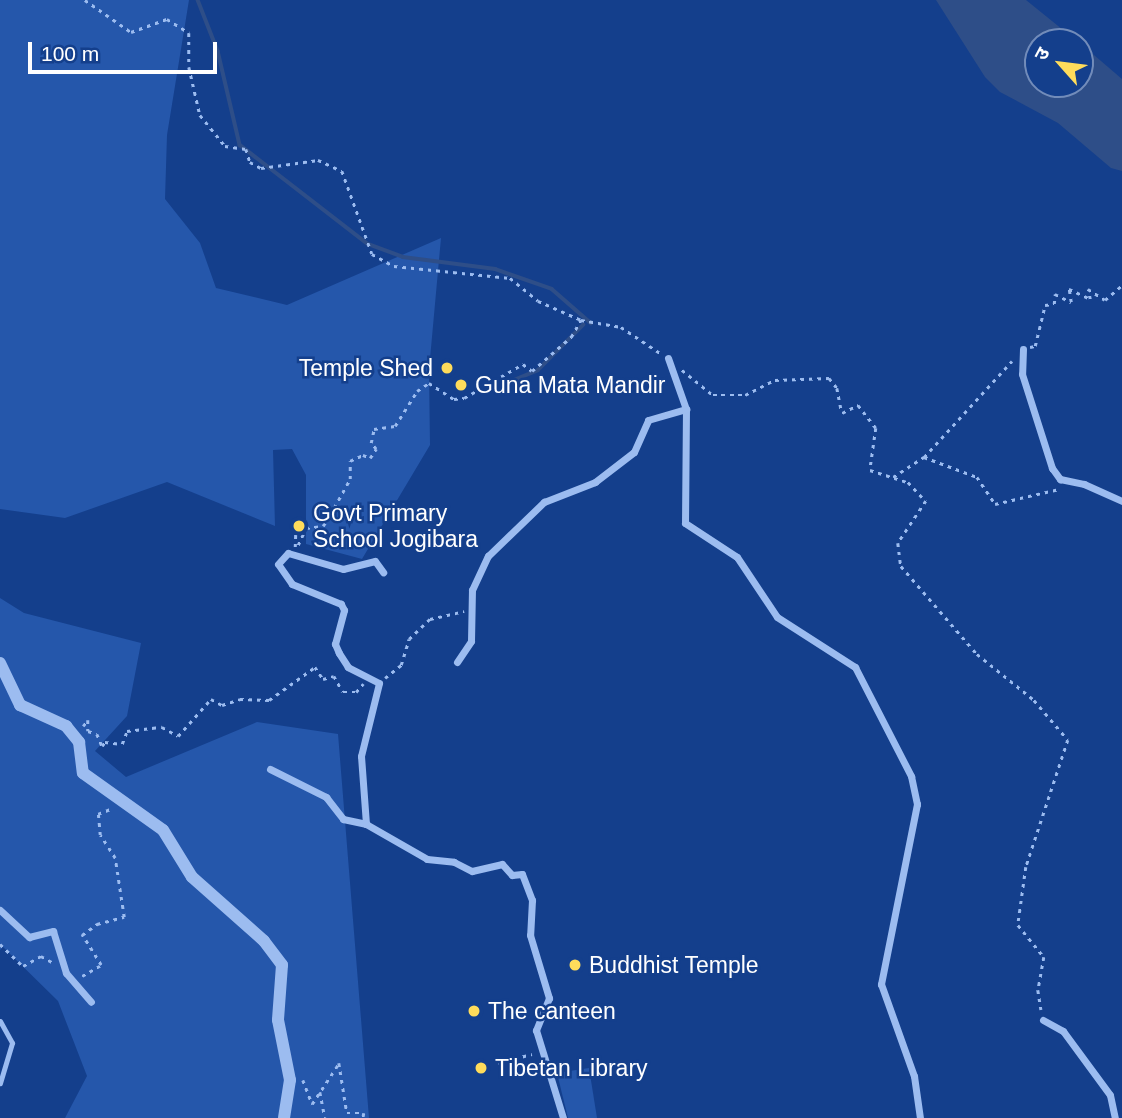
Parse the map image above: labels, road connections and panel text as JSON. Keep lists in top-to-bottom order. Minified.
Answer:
{"places":["Temple Shed","Guna Mata Mandir","Govt Primary School Jogibara","Buddhist Temple","The canteen","Tibetan Library"],"scale_bar":"100 m","north":"top left"}
